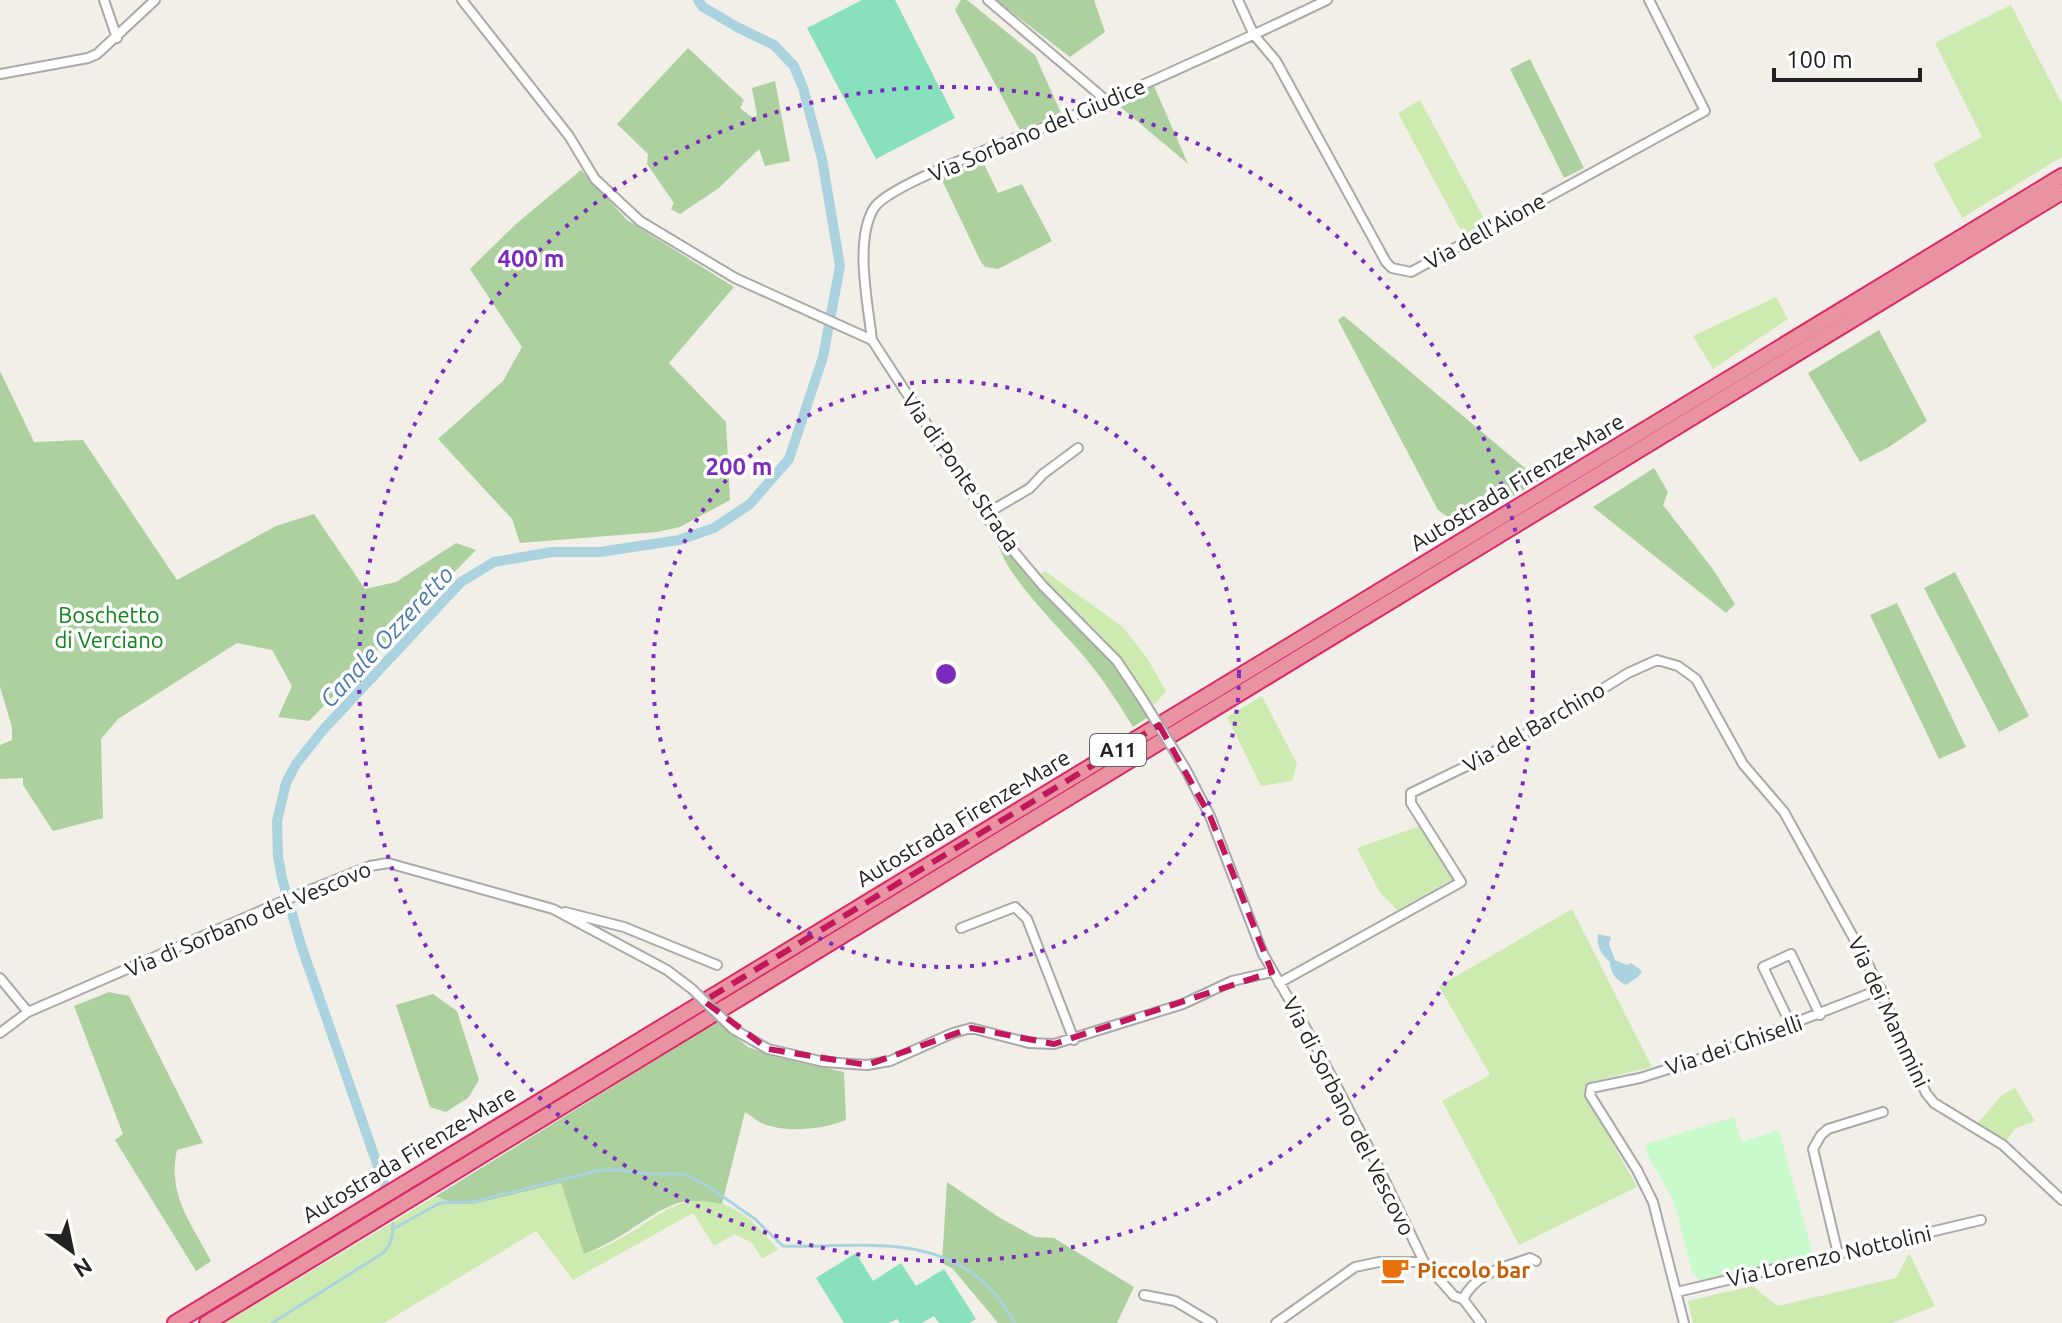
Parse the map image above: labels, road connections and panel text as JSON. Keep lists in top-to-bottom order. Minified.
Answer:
{"streets":{"highway":["Autostrada Firenze-Mare","A11"],"street":["Via Sorbano del Giudice","Via dell'Aione","Via di Ponte Strada","Via del Barchino","Via di Sorbano del Vescovo","Via dei Mammini","Via dei Ghiselli","Via Lorenzo Nottolini"]},"crossings":[["Via Sorbano del Giudice","Via dell'Aione"],["Via Sorbano del Giudice","Via di Ponte Strada"],["Via di Ponte Strada","Via di Sorbano del Vescovo"],["Via del Barchino","Via di Sorbano del Vescovo"],["Via del Barchino","Via dei Mammini"],["Via dei Mammini","Via dei Ghiselli"],["Via dei Ghiselli","Via Lorenzo Nottolini"]],"water":["Canale Ozzeretto"],"parks":["Boschetto di Verciano"],"places":{"cafe":["Piccolo bar"]},"scale_bar":"100 m","north":"bottom right","rings":["400 m","200 m"]}
